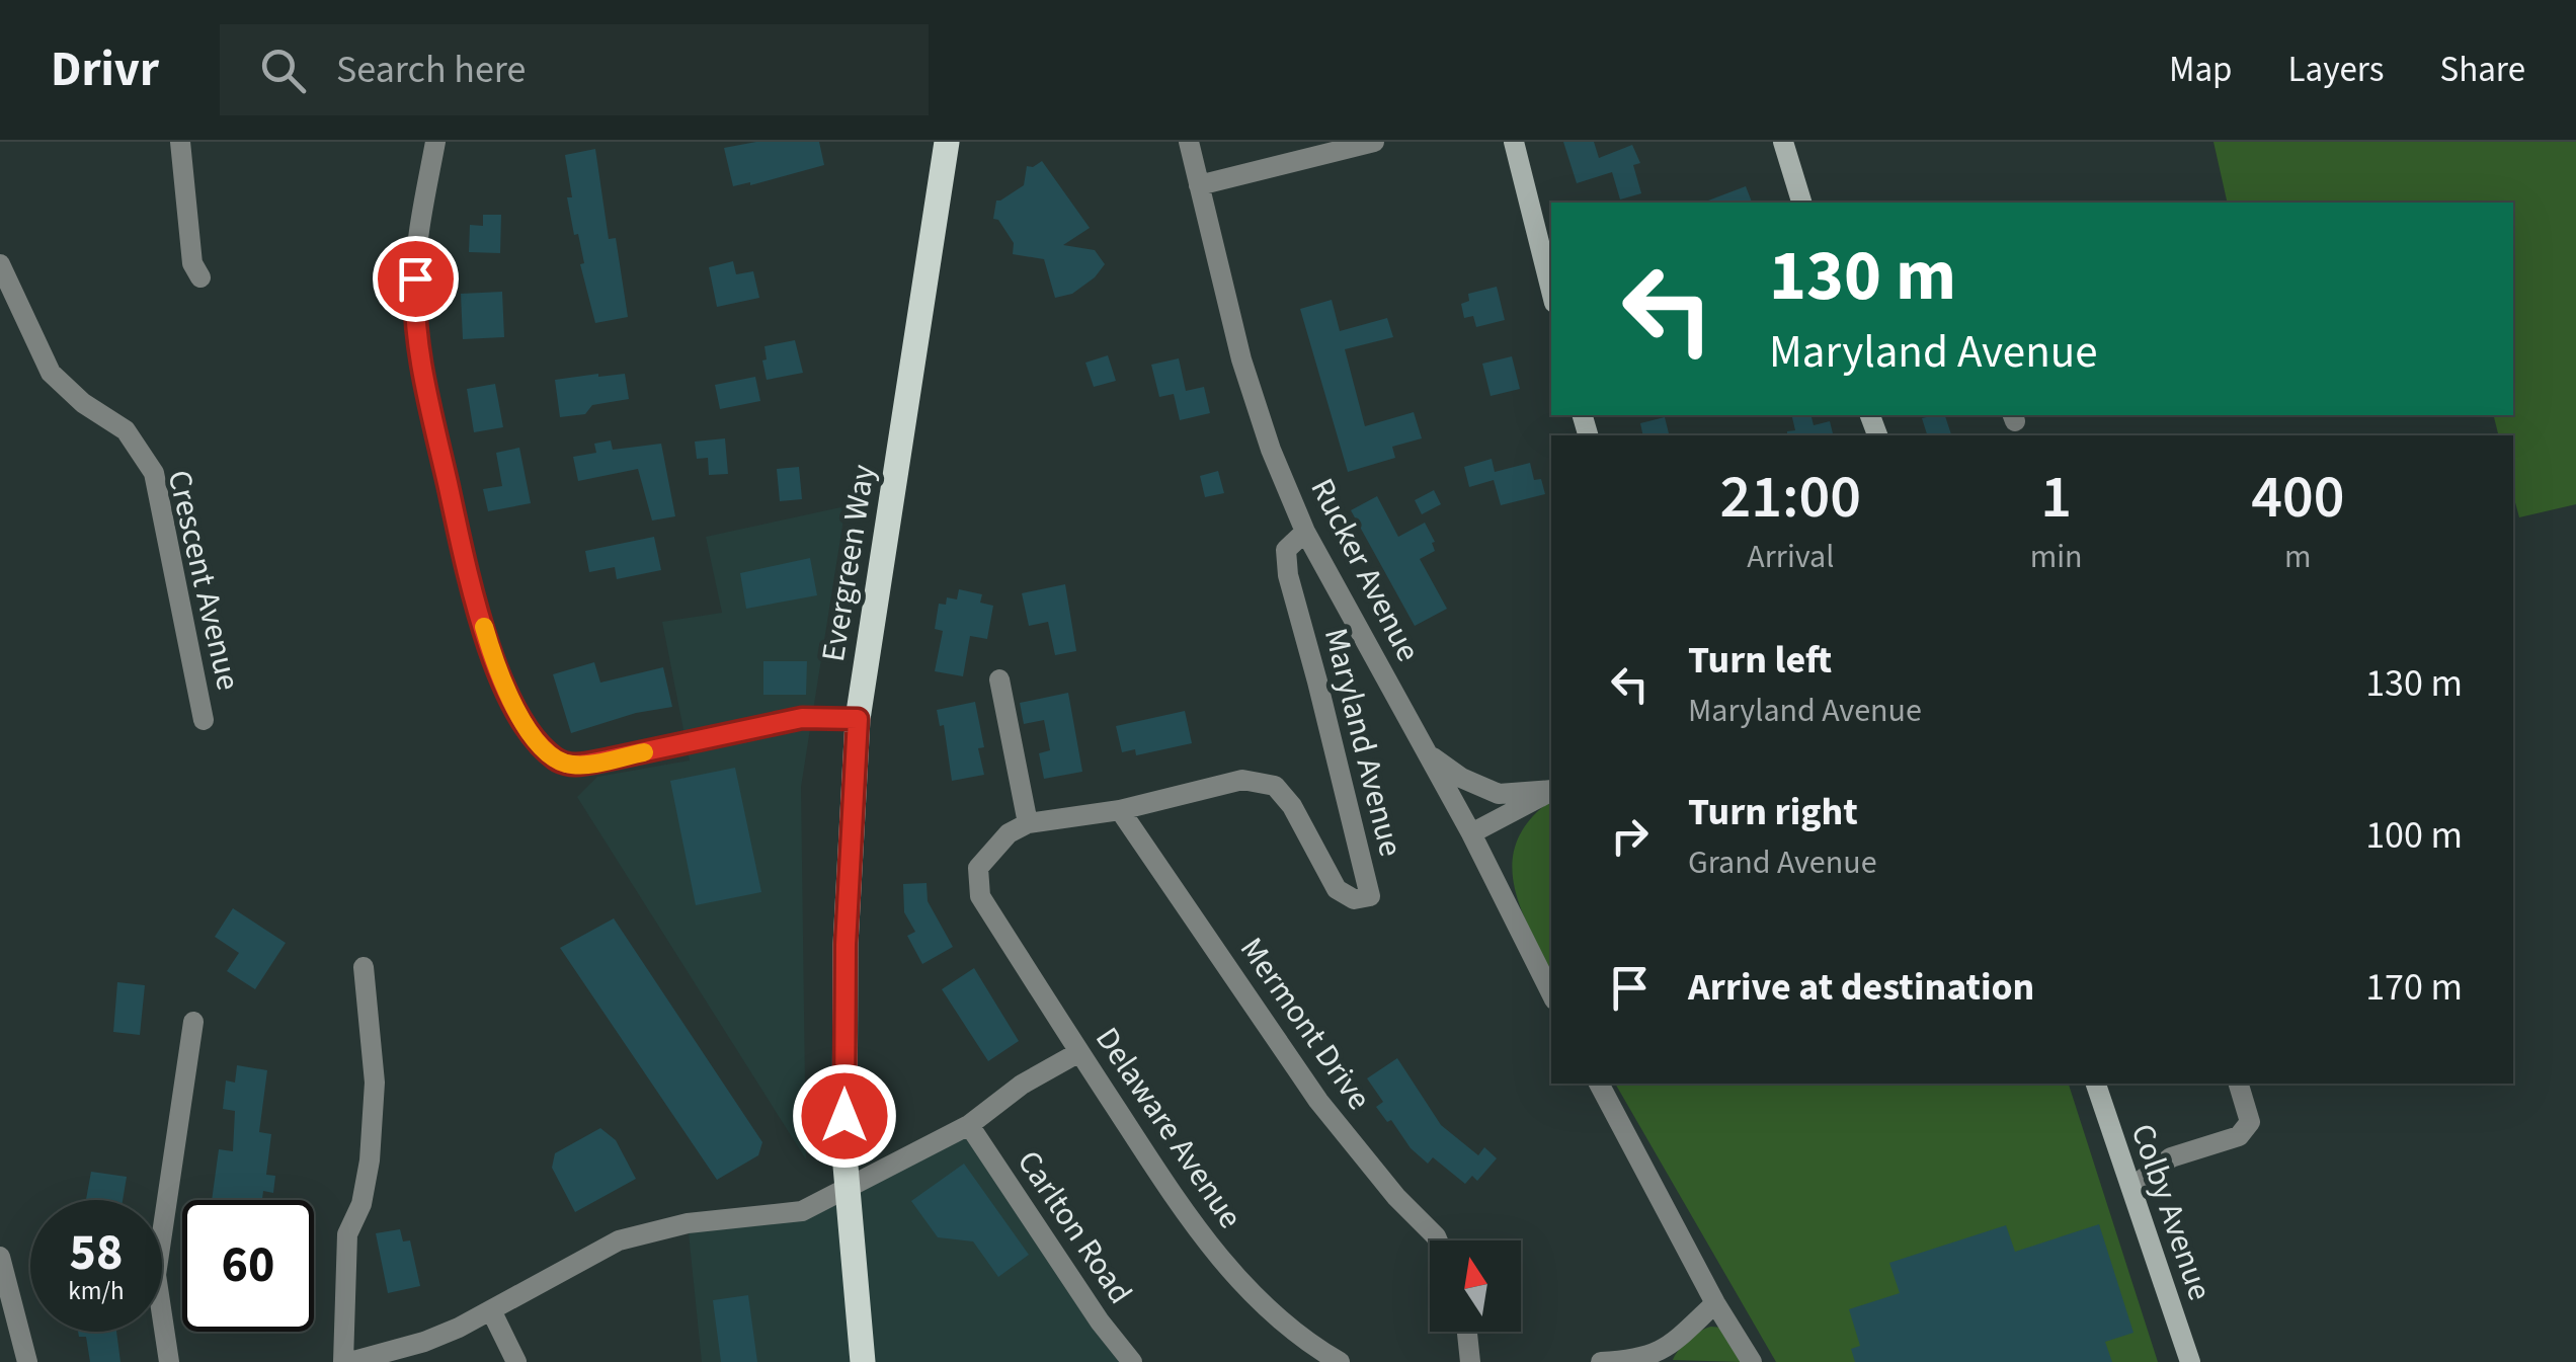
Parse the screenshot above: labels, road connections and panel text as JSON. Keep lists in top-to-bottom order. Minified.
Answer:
{"streets":{"main road":["Evergreen Way","Colby Avenue"],"street":["Rucker Avenue","Crescent Avenue","Maryland Avenue","Mermont Drive","Delaware Avenue","Carlton Road"]},"crossings":[["Rucker Avenue","Maryland Avenue"],["Maryland Avenue","Mermont Drive"],["Maryland Avenue","Delaware Avenue"]],"north":"top","page":{"header":"Drivr","search":"Search here","nav":["Map","Layers","Share"],"turn":["130 m","Maryland Avenue"],"eta":["21:00","Arrival","1","min","400","m"],"list":[{"name":"Turn left","note":"Maryland Avenue","value":"130 m"},{"name":"Turn right","note":"Grand Avenue","value":"100 m"},{"name":"Arrive at destination","value":"170 m"}],"speed":"58 km/h","limit":"60"}}
